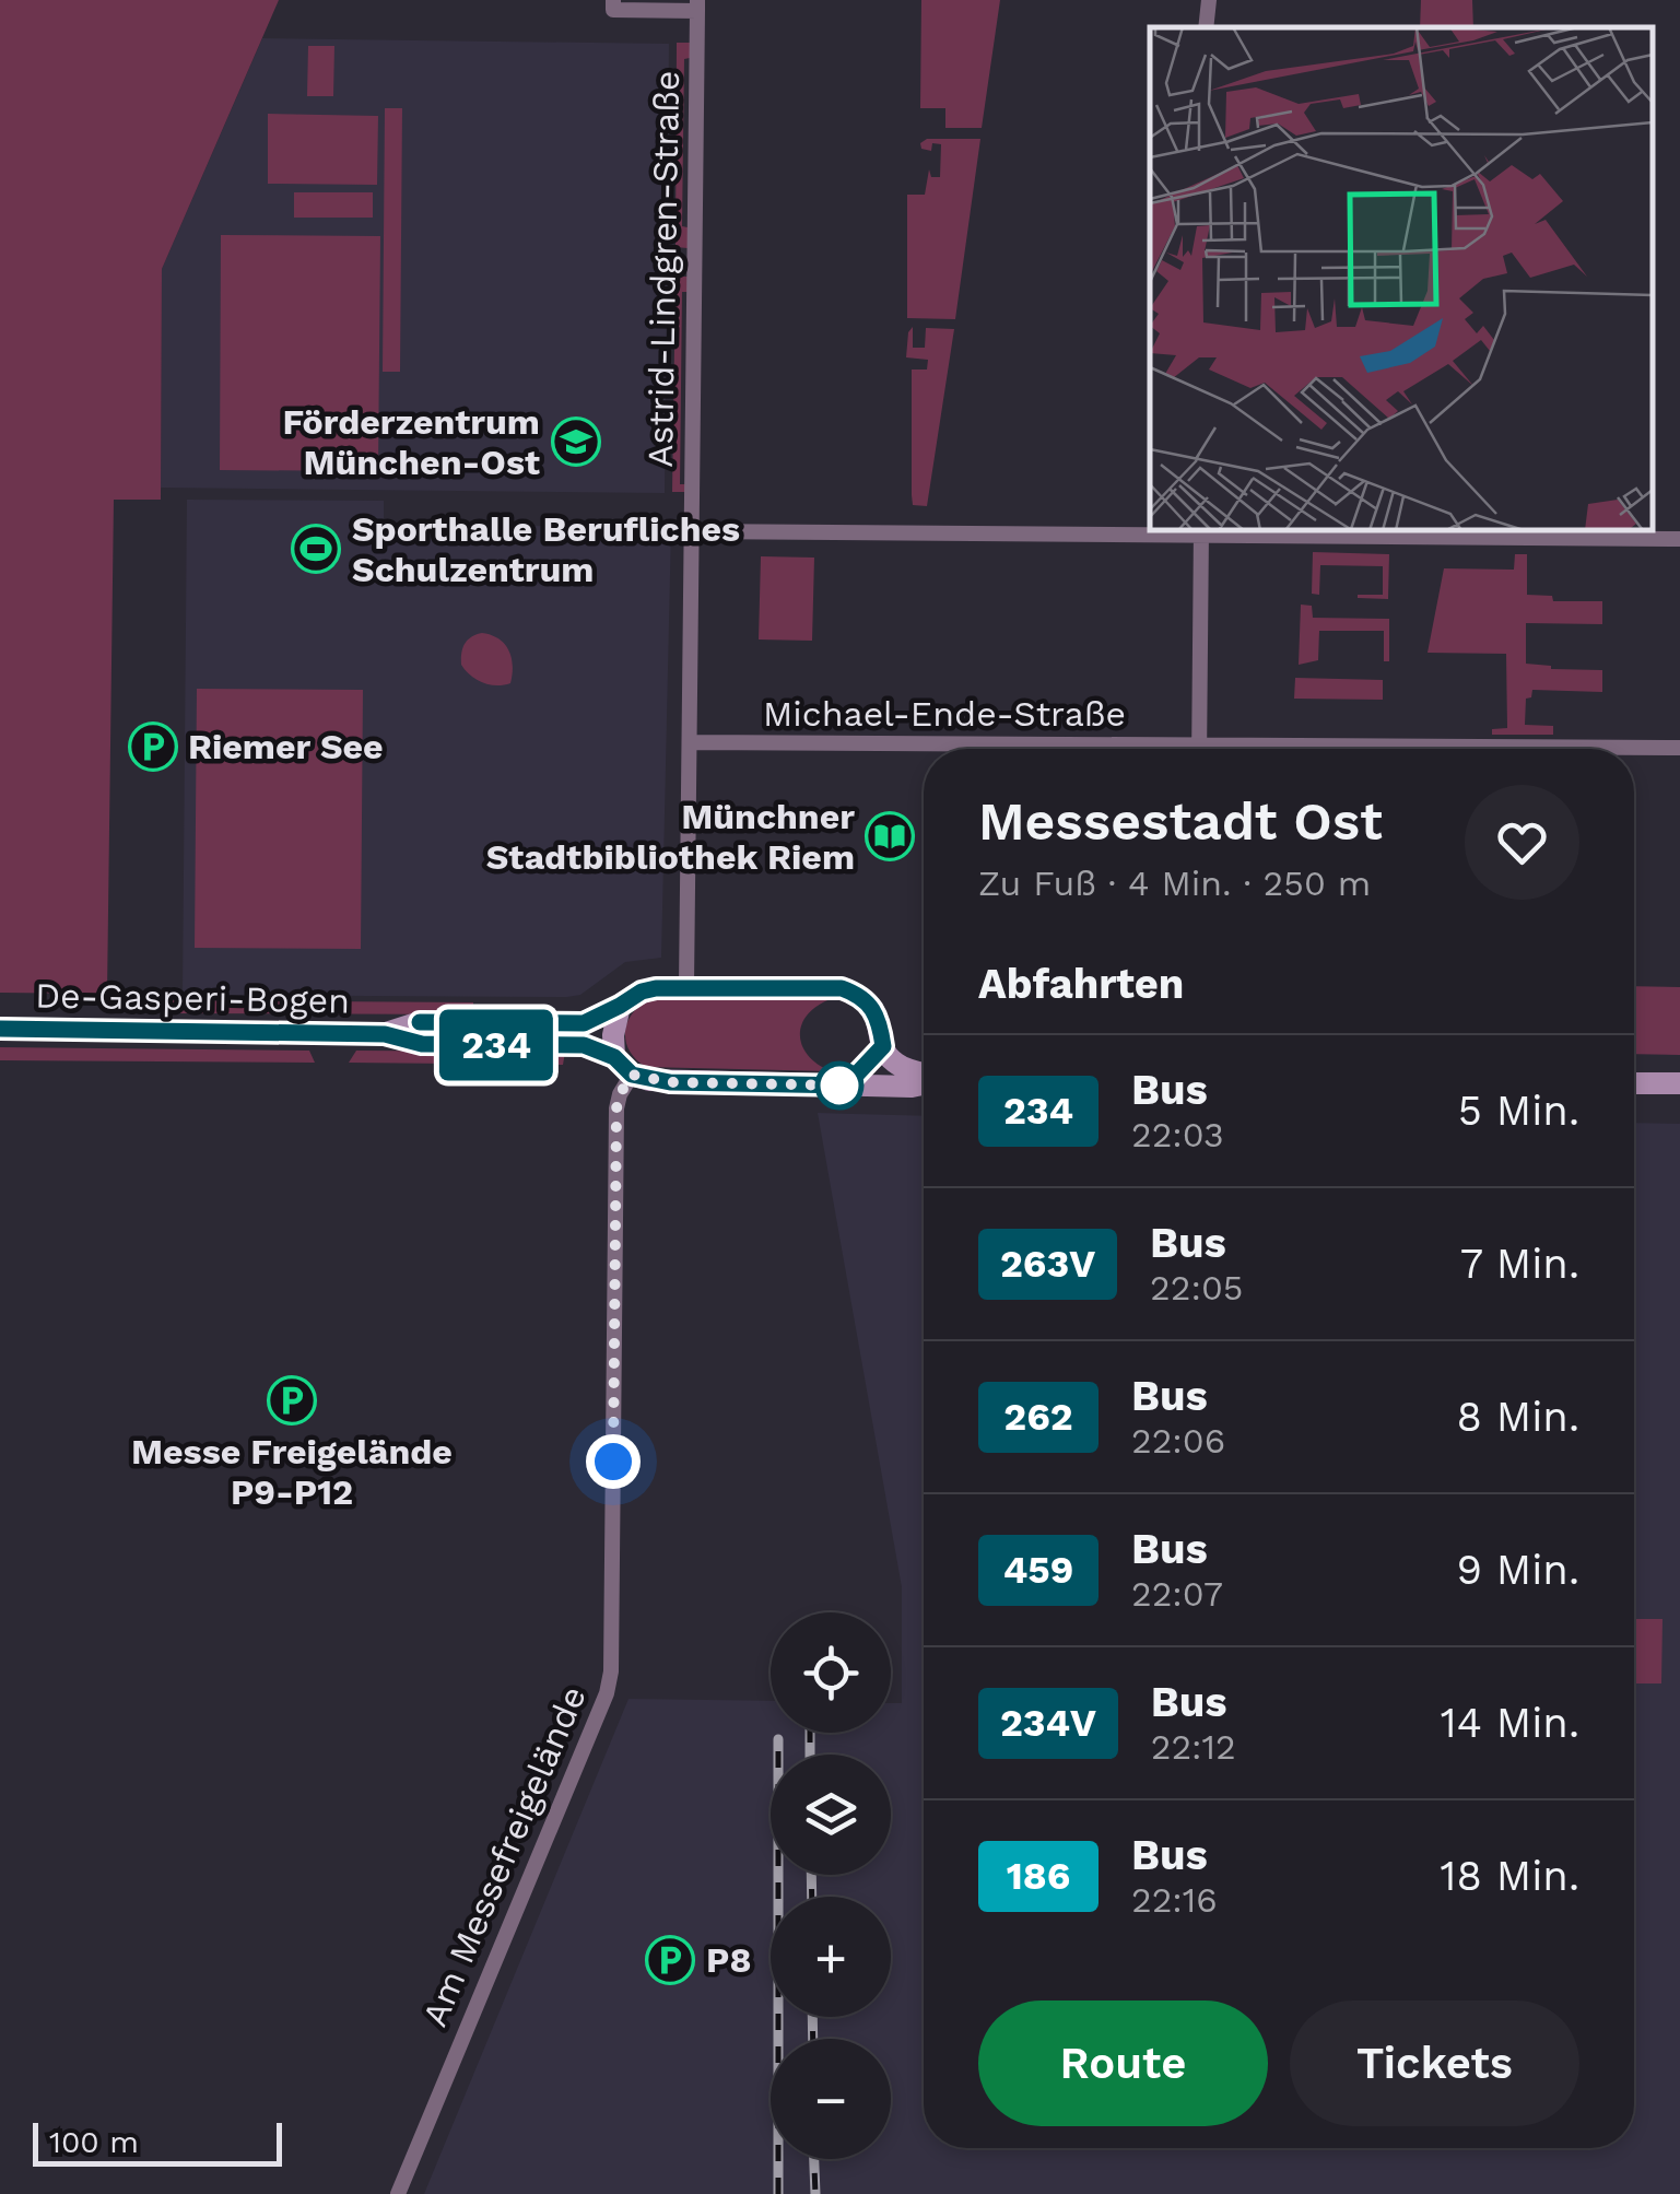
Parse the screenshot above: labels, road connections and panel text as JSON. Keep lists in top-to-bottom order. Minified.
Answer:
{"streets":{"main road":["De-Gasperi-Bogen"],"street":["Astrid-Lindgren-Straße","Michael-Ende-Straße","Am Messefreigelände"]},"crossings":[["Astrid-Lindgren-Straße","Michael-Ende-Straße"],["Astrid-Lindgren-Straße","De-Gasperi-Bogen"]],"places":{"school or university":["Förderzentrum München-Ost"],"sports":["Sporthalle Berufliches Schulzentrum"],"parking":["Riemer See","Messe Freigelände P9-P12","P8"],"library":["Münchner Stadtbibliothek Riem"]},"lines":["bus line 234"],"scale_bar":"100 m","page":{"on_map":"234","heading":[["Messestadt Ost","Zu Fuß · 4 Min. · 250 m"],"Abfahrten"],"list":[{"mark":"234","name":"Bus","note":"22:03","value":"5 Min."},{"mark":"263V","name":"Bus","note":"22:05","value":"7 Min."},{"mark":"262","name":"Bus","note":"22:06","value":"8 Min."},{"mark":"459","name":"Bus","note":"22:07","value":"9 Min."},{"mark":"234V","name":"Bus","note":"22:12","value":"14 Min."},{"mark":"186","name":"Bus","note":"22:16","value":"18 Min."}],"map_buttons":["+","−"],"buttons":["Route","Tickets"],"scale":"100 m"}}
